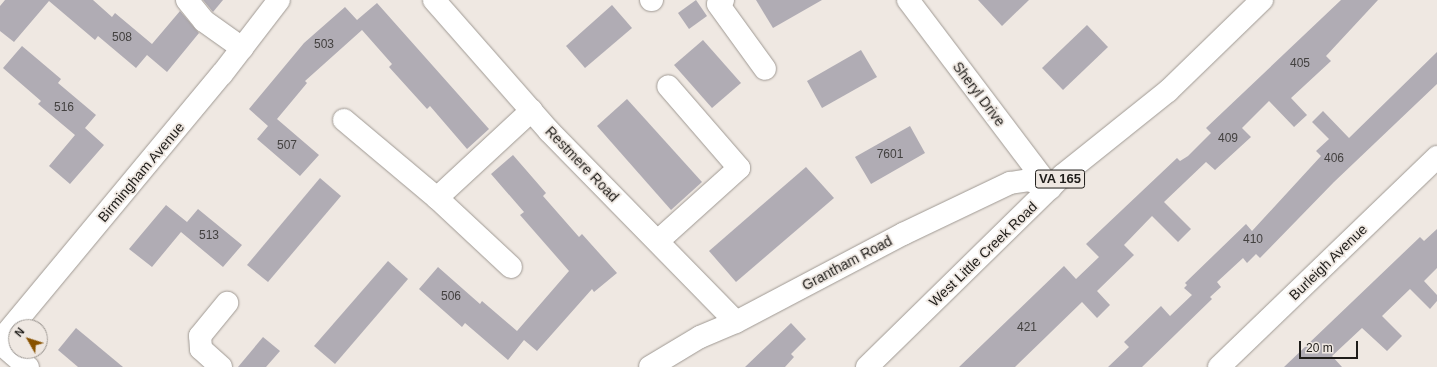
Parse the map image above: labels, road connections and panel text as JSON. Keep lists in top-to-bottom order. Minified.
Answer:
{"streets":{"street":["Sheryl Drive","Restmere Road","Birmingham Avenue","VA 165","West Little Creek Road","Burleigh Avenue","Grantham Road"]},"crossings":[["Sheryl Drive","West Little Creek Road"],["Sheryl Drive","Grantham Road"],["Restmere Road","Grantham Road"],["West Little Creek Road","Grantham Road"]],"house_numbers":["508","503","405","516","409","507","7601","406","513","410","506","421"],"scale_bar":"20 m","north":"top left"}
